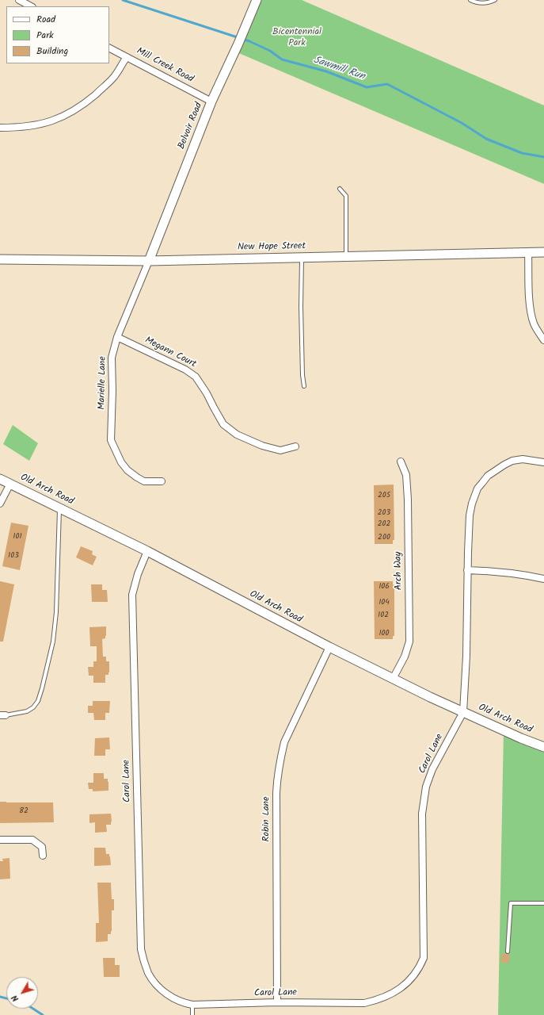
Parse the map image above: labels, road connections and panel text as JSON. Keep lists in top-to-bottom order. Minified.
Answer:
{"streets":{"street":["Mill Creek Road","Belvoir Road","New Hope Street","Megann Court","Marielle Lane","Old Arch Road","Arch Way","Carol Lane","Robin Lane"]},"crossings":[["Mill Creek Road","Belvoir Road"],["Belvoir Road","New Hope Street"],["Belvoir Road","Marielle Lane"],["New Hope Street","Marielle Lane"],["Megann Court","Marielle Lane"],["Old Arch Road","Arch Way"],["Old Arch Road","Carol Lane"],["Old Arch Road","Robin Lane"],["Carol Lane","Robin Lane"]],"water":["Sawmill Run"],"parks":["Bicentennial Park"],"house_numbers":["205","203","202","101","200","103","106","104","102","100","82"],"legend":["Road","Park","Building"],"north":"bottom left"}
